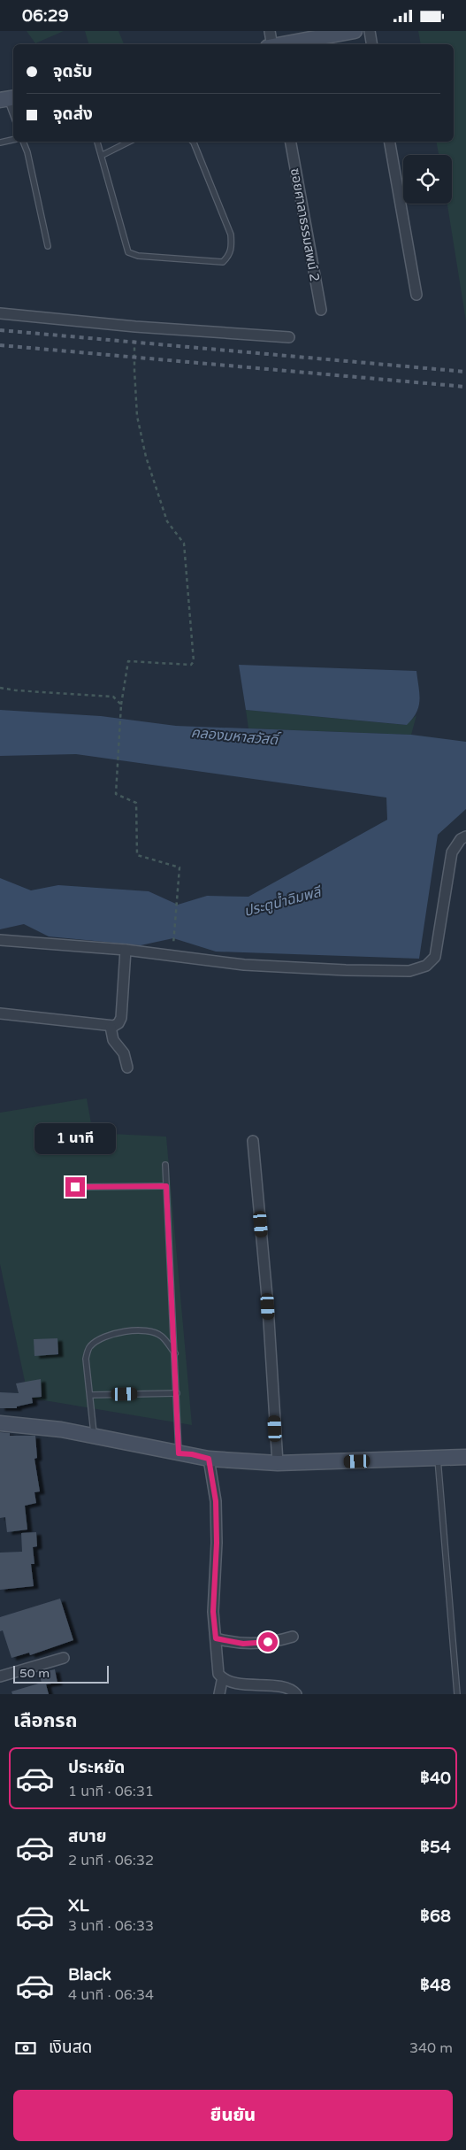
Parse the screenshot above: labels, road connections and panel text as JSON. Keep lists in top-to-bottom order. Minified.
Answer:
{"streets":{"street":["ซอยศาลาธรรมสพน์ 2"]},"water":["คลองมหาสวัสดิ์","ประตูน้ำฉิมพลี"],"scale_bar":"50 m","page":{"status":"06:29","banner":["จุดรับ","จุดส่ง"],"bubble":"1 นาที","scale":"50 m","heading":"เลือกรถ","list":[{"name":"ประหยัด","note":"1 นาที · 06:31","value":"฿40"},{"name":"สบาย","note":"2 นาที · 06:32","value":"฿54"},{"name":"XL","note":"3 นาที · 06:33","value":"฿68"},{"name":"Black","note":"4 นาที · 06:34","value":"฿48"}],"pay":["เงินสด","340 m"],"buttons":"ยืนยัน"}}
